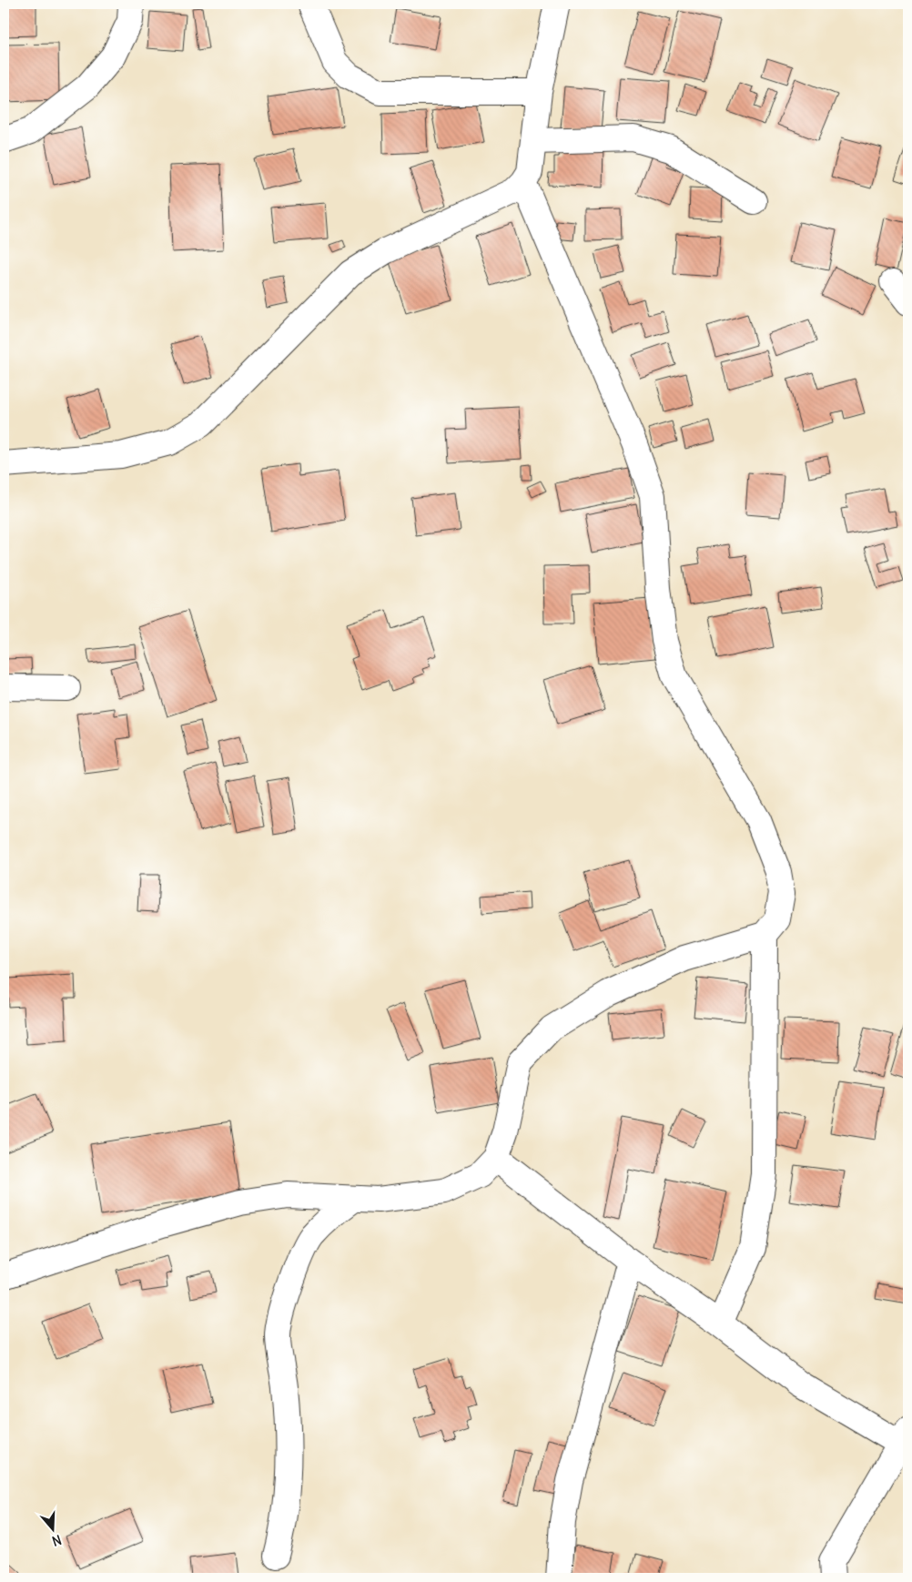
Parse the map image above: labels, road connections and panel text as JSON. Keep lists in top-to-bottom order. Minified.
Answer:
{"north":"bottom"}
